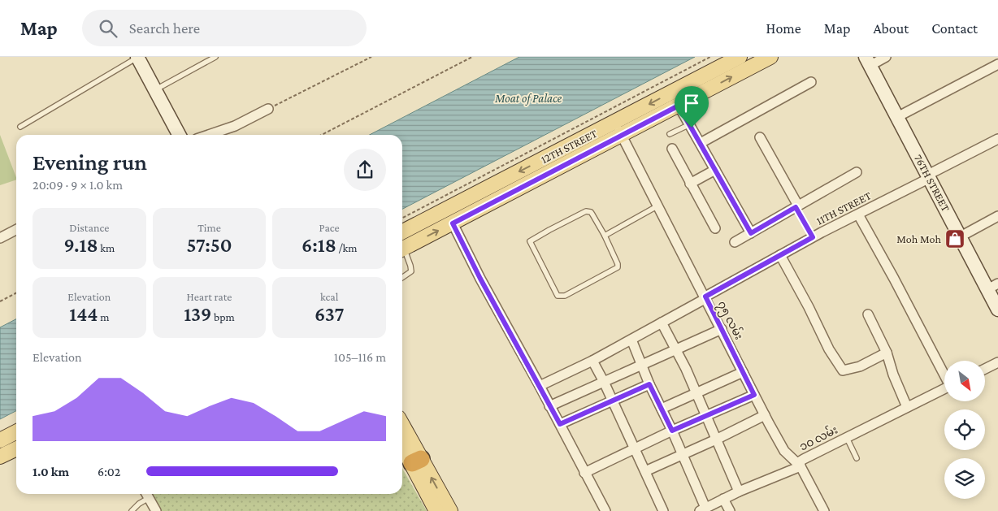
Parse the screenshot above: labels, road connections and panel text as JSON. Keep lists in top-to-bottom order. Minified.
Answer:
{"streets":{"main road":["12TH STREET"],"street":["76TH STREET","11TH STREET","၇၅ လမ်း","၁၀ လမ်း"]},"crossings":[["12TH STREET","၇၅ လမ်း"],["76TH STREET","11TH STREET"],["11TH STREET","၇၅ လမ်း"],["၇၅ လမ်း","၁၀ လမ်း"]],"water":["Moat of Palace"],"places":{"shop":["Moh Moh"]},"north":"bottom right","page":{"header":"Map","search":"Search here","nav":["Home","Map","About","Contact"],"heading":["Evening run","20:09 · 9 × 1.0 km"],"stats":[["Distance","9.18 km"],["Time","57:50"],["Pace","6:18 /km"],["Elevation","144 m"],["Heart rate","139 bpm"],["kcal","637"]],"chart":["Elevation","105–116 m"],"list":[{"name":"1.0 km","note":"6:02"}]}}
